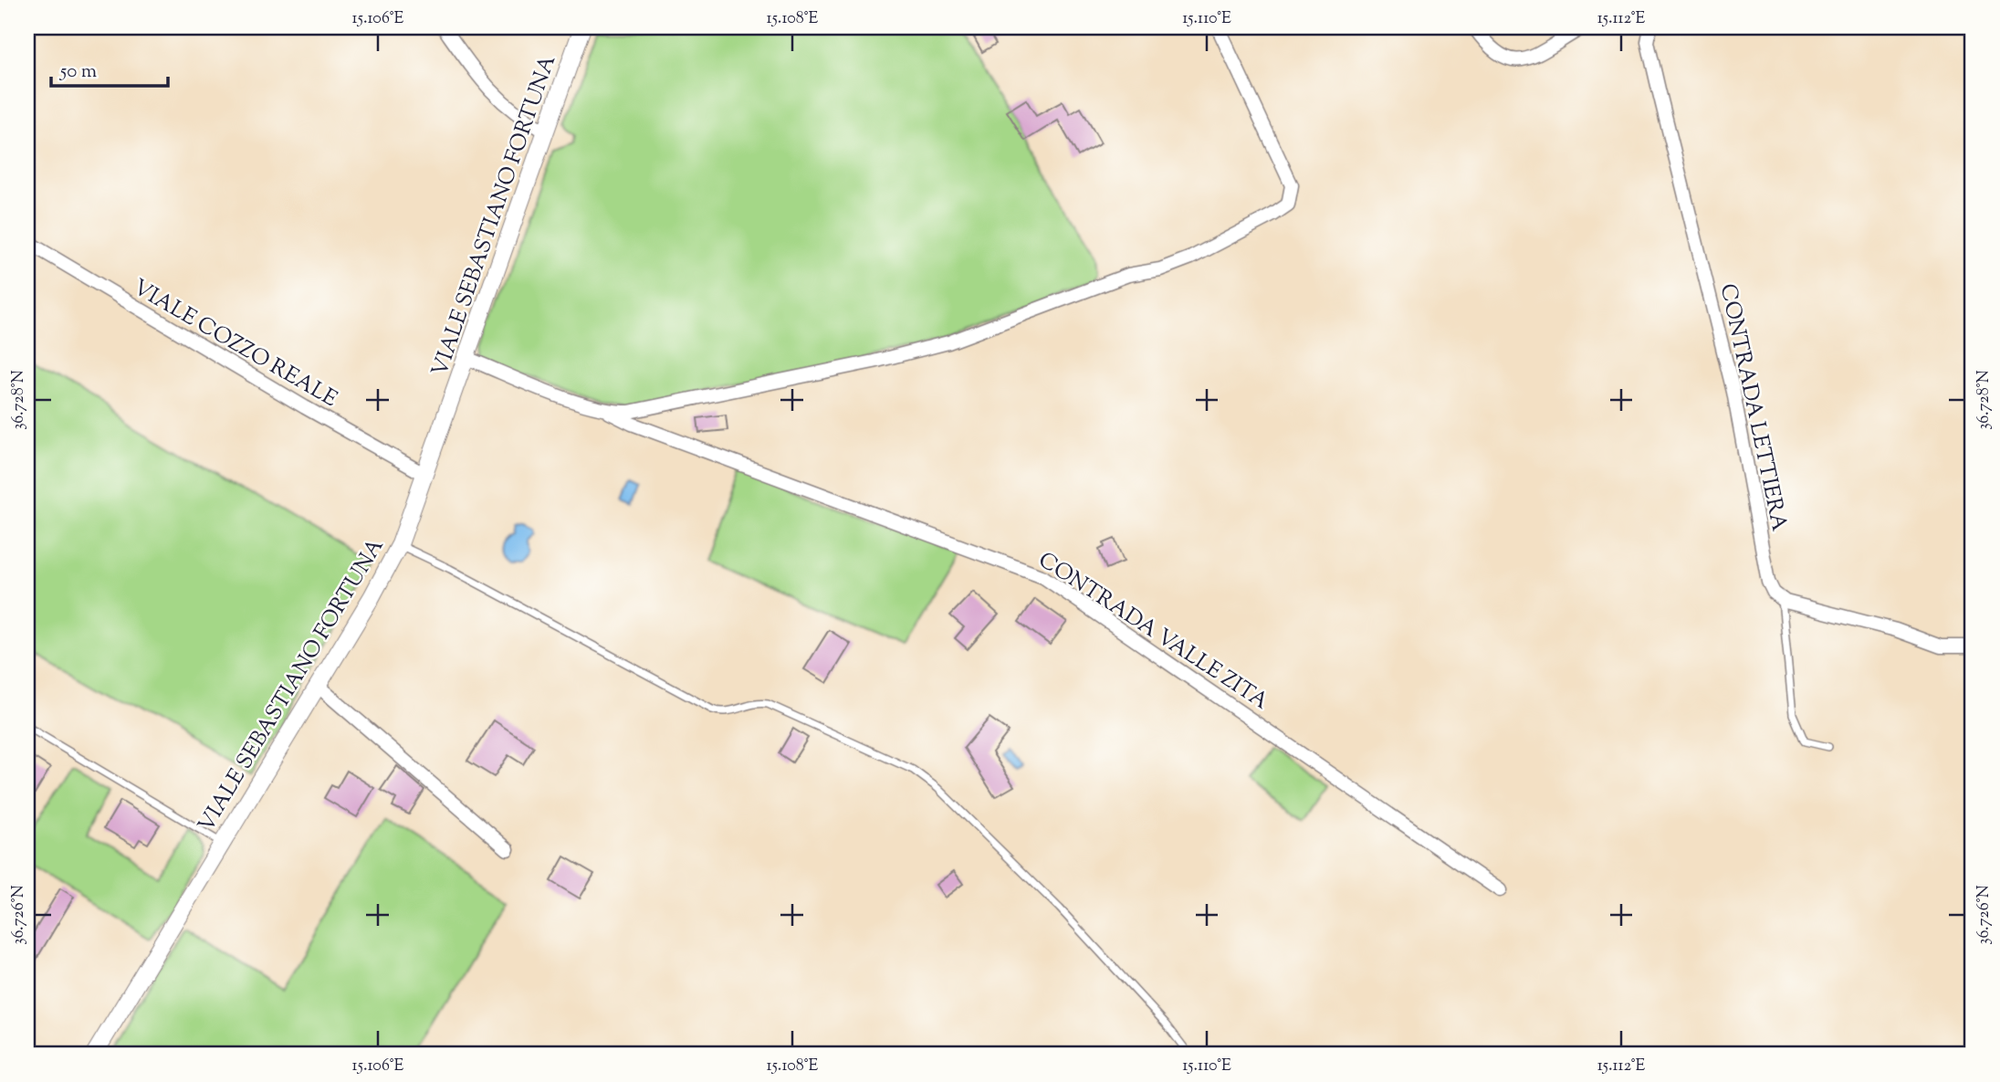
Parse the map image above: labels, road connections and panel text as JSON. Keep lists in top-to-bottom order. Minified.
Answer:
{"streets":{"street":["VIALE SEBASTIANO FORTUNA","VIALE COZZO REALE","CONTRADA LETTIERA","CONTRADA VALLE ZITA"]},"crossings":[["VIALE SEBASTIANO FORTUNA","VIALE COZZO REALE"],["VIALE SEBASTIANO FORTUNA","CONTRADA VALLE ZITA"]],"scale_bar":"50 m","coordinates":["15.106°E","15.108°E","15.110°E","15.112°E","36.728°N","36.726°N"]}
